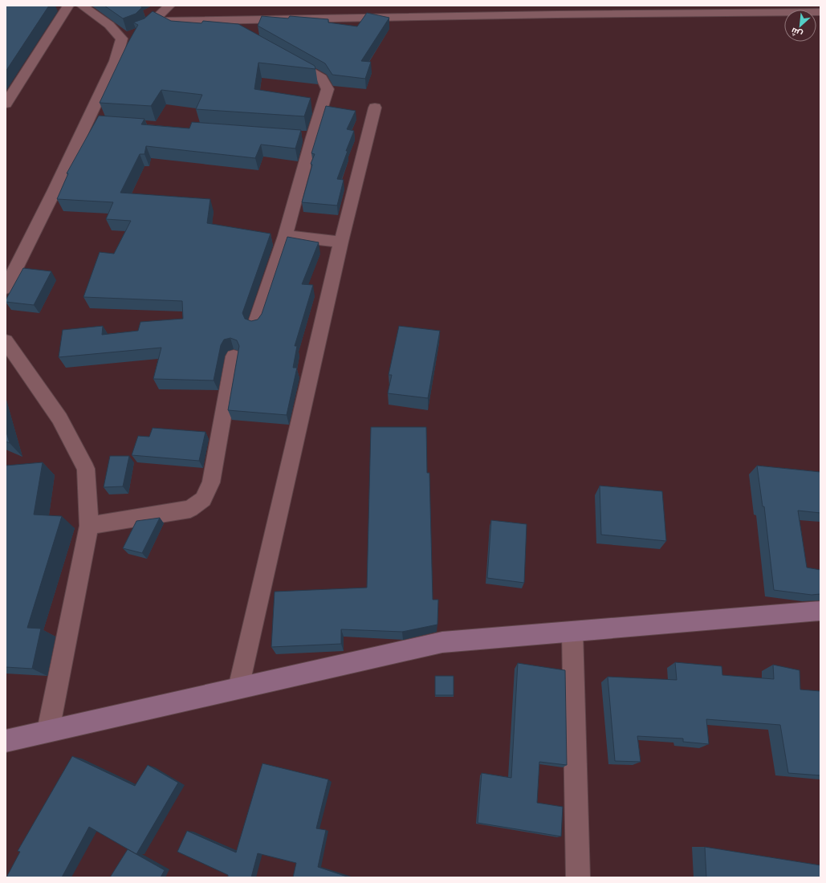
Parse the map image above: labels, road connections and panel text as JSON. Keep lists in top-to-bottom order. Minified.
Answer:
{"north":"bottom left"}
